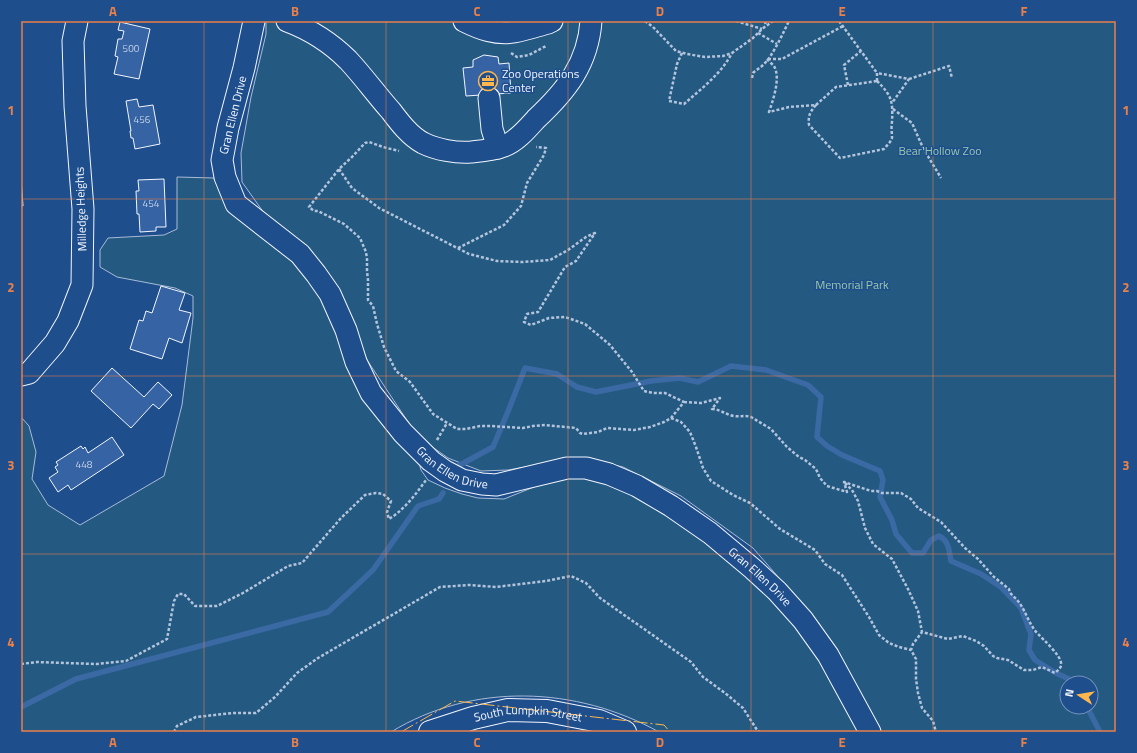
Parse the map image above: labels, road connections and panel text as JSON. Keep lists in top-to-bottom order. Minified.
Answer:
{"streets":{"main road":["South Lumpkin Street"],"street":["Gran Ellen Drive","Milledge Heights"]},"parks":["Bear Hollow Zoo","Memorial Park"],"places":{"office":["Zoo Operations Center"]},"house_numbers":["500","456","454","448"],"north":"left","grid":{"columns":["A","B","C","D","E","F"],"rows":["1","2","3","4"]}}
